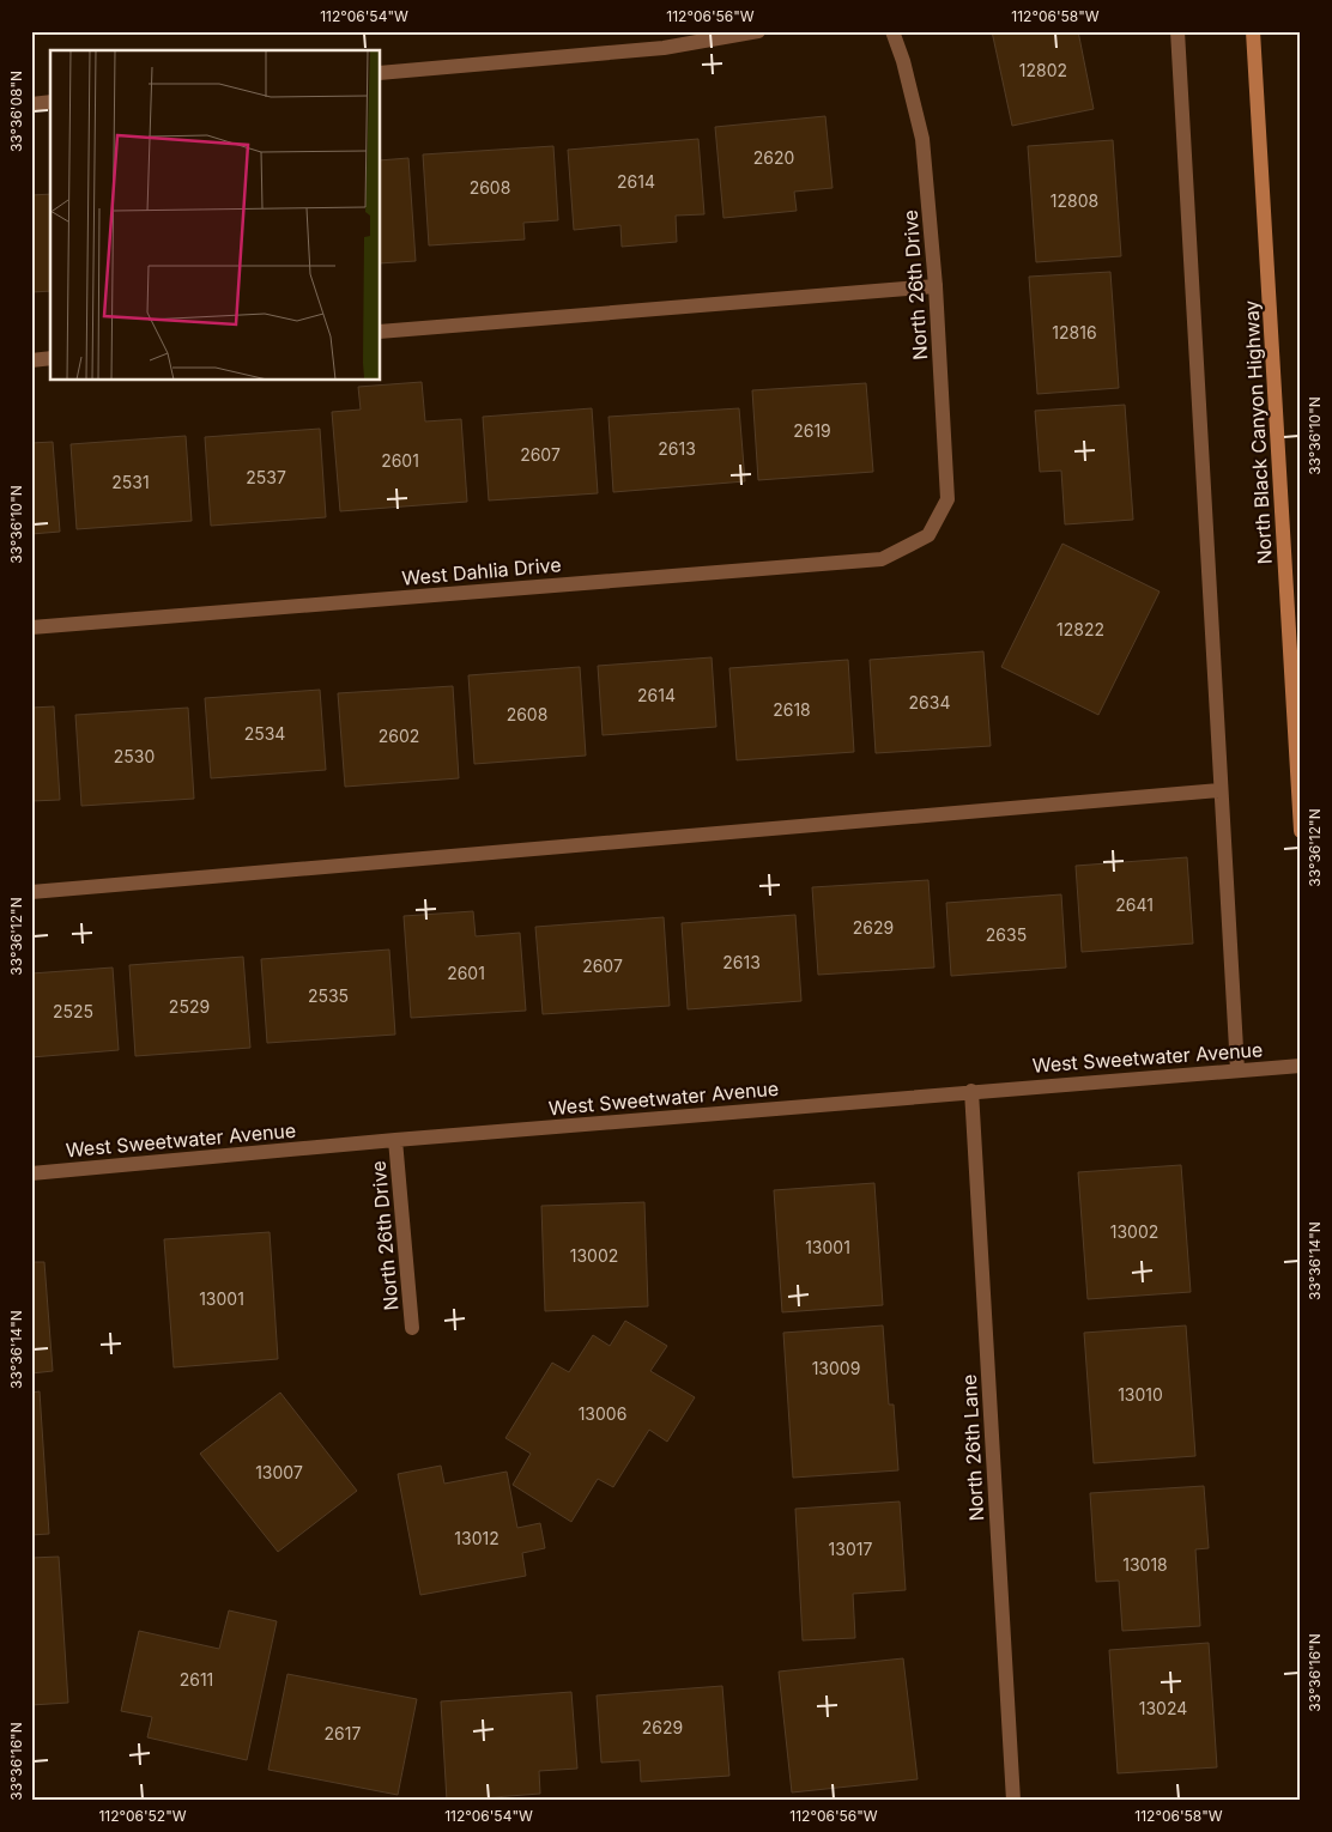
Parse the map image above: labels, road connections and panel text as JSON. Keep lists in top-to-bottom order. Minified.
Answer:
{"streets":{"main road":["North Black Canyon Highway"],"street":["North 26th Drive","West Dahlia Drive","West Sweetwater Avenue","North 26th Lane"]},"crossings":[["North 26th Drive","West Dahlia Drive"],["North 26th Drive","West Sweetwater Avenue"],["West Sweetwater Avenue","North 26th Lane"]],"house_numbers":["12802","2620","2614","2608","12808","12816","2619","2613","2607","2601","2537","2531","12822","2614","2634","2618","2608","2534","2602","2530","2641","2629","2635","2613","2607","2601","2535","2529","2525","13002","13001","13002","13001","13009","13010","13006","13007","13012","13017","13018","2611","13024","2629","2617"],"coordinates":["112°06'54\"W","112°06'56\"W","112°06'58\"W","33°36'08\"N","33°36'10\"N","33°36'12\"N","33°36'14\"N","33°36'16\"N","112°06'52\"W"]}
